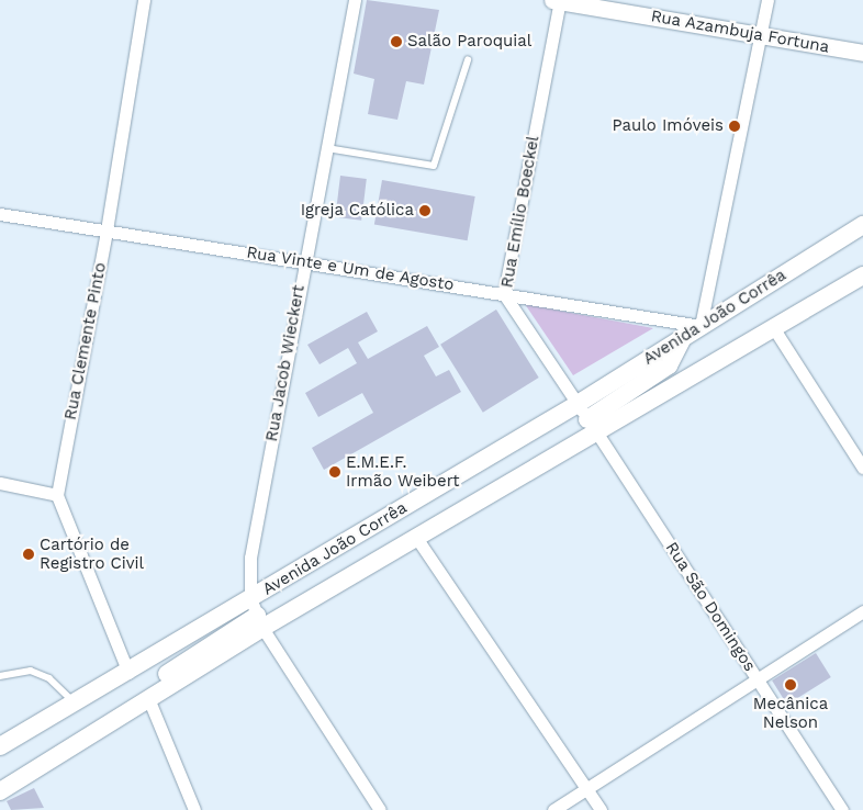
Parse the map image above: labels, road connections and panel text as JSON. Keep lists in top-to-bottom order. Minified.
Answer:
{"streets":{"main road":["Avenida João Corrêa"],"street":["Rua Azambuja Fortuna","Rua Emílio Boeckel","Rua Vinte e Um de Agosto","Rua Clemente Pinto","Rua Jacob Wieckert","Rua São Domingos"]},"crossings":[["Rua Azambuja Fortuna","Rua Emílio Boeckel"],["Rua Emílio Boeckel","Rua Vinte e Um de Agosto"],["Rua Emílio Boeckel","Avenida João Corrêa"],["Rua Emílio Boeckel","Rua São Domingos"],["Rua Vinte e Um de Agosto","Avenida João Corrêa"],["Rua Vinte e Um de Agosto","Rua Clemente Pinto"],["Rua Vinte e Um de Agosto","Rua Jacob Wieckert"],["Avenida João Corrêa","Rua Jacob Wieckert"],["Avenida João Corrêa","Rua São Domingos"]],"places":["Salão Paroquial","Paulo Imóveis","Igreja Católica","E.M.E.F. Irmão Weibert","Cartório de Registro Civil","Mecânica Nelson"]}
